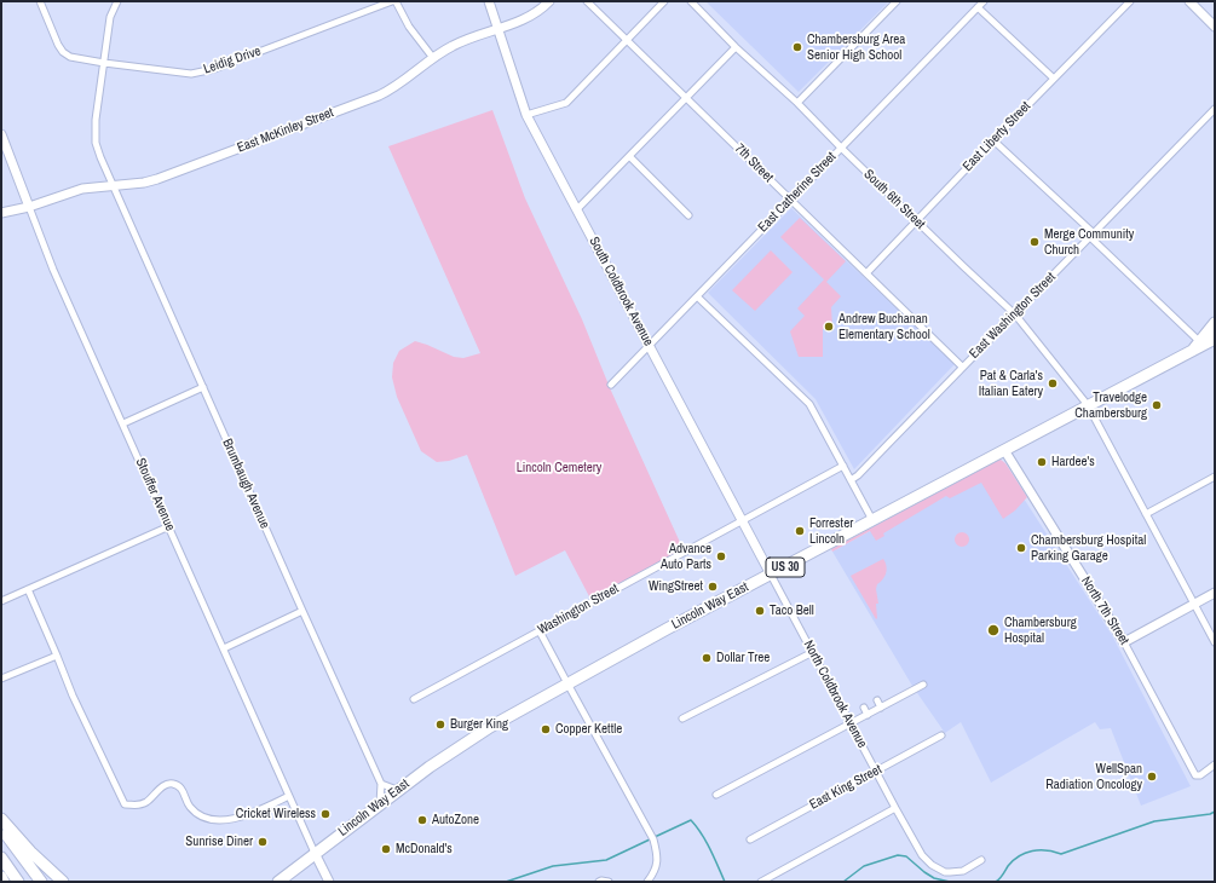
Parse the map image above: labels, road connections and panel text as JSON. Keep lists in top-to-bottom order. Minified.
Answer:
{"streets":{"highway":["US 30","Lincoln Way East"],"street":["Leidig Drive","East McKinley Street","East Liberty Street","7th Street","East Catherine Street","South 6th Street","South Coldbrook Avenue","East Washington Street","Brumbaugh Avenue","Stouffer Avenue","Washington Street","North 7th Street","North Coldbrook Avenue","East King Street"]},"crossings":[["Leidig Drive","Brumbaugh Avenue"],["East McKinley Street","South Coldbrook Avenue"],["East McKinley Street","Brumbaugh Avenue"],["East McKinley Street","Stouffer Avenue"],["East Liberty Street","7th Street"],["East Liberty Street","South 6th Street"],["7th Street","East Catherine Street"],["7th Street","East Washington Street"],["East Catherine Street","South 6th Street"],["East Catherine Street","South Coldbrook Avenue"],["South 6th Street","East Washington Street"],["South 6th Street","Lincoln Way East"],["South Coldbrook Avenue","Lincoln Way East"],["South Coldbrook Avenue","Washington Street"],["South Coldbrook Avenue","North Coldbrook Avenue"],["Brumbaugh Avenue","Lincoln Way East"],["Stouffer Avenue","Lincoln Way East"],["US 30","Lincoln Way East"],["Lincoln Way East","North 7th Street"],["Lincoln Way East","North Coldbrook Avenue"],["North Coldbrook Avenue","East King Street"]],"parks":["Lincoln Cemetery"],"places":["Chambersburg Area Senior High School","Merge Community Church","Andrew Buchanan Elementary School","Pat & Carla's Italian Eatery","Travelodge Chambersburg","Hardee's","Forrester Lincoln","Chambersburg Hospital Parking Garage","Advance Auto Parts","WingStreet","Taco Bell","Chambersburg Hospital","Dollar Tree","Burger King","Copper Kettle","WellSpan Radiation Oncology","Cricket Wireless","AutoZone","Sunrise Diner","McDonald's"]}
